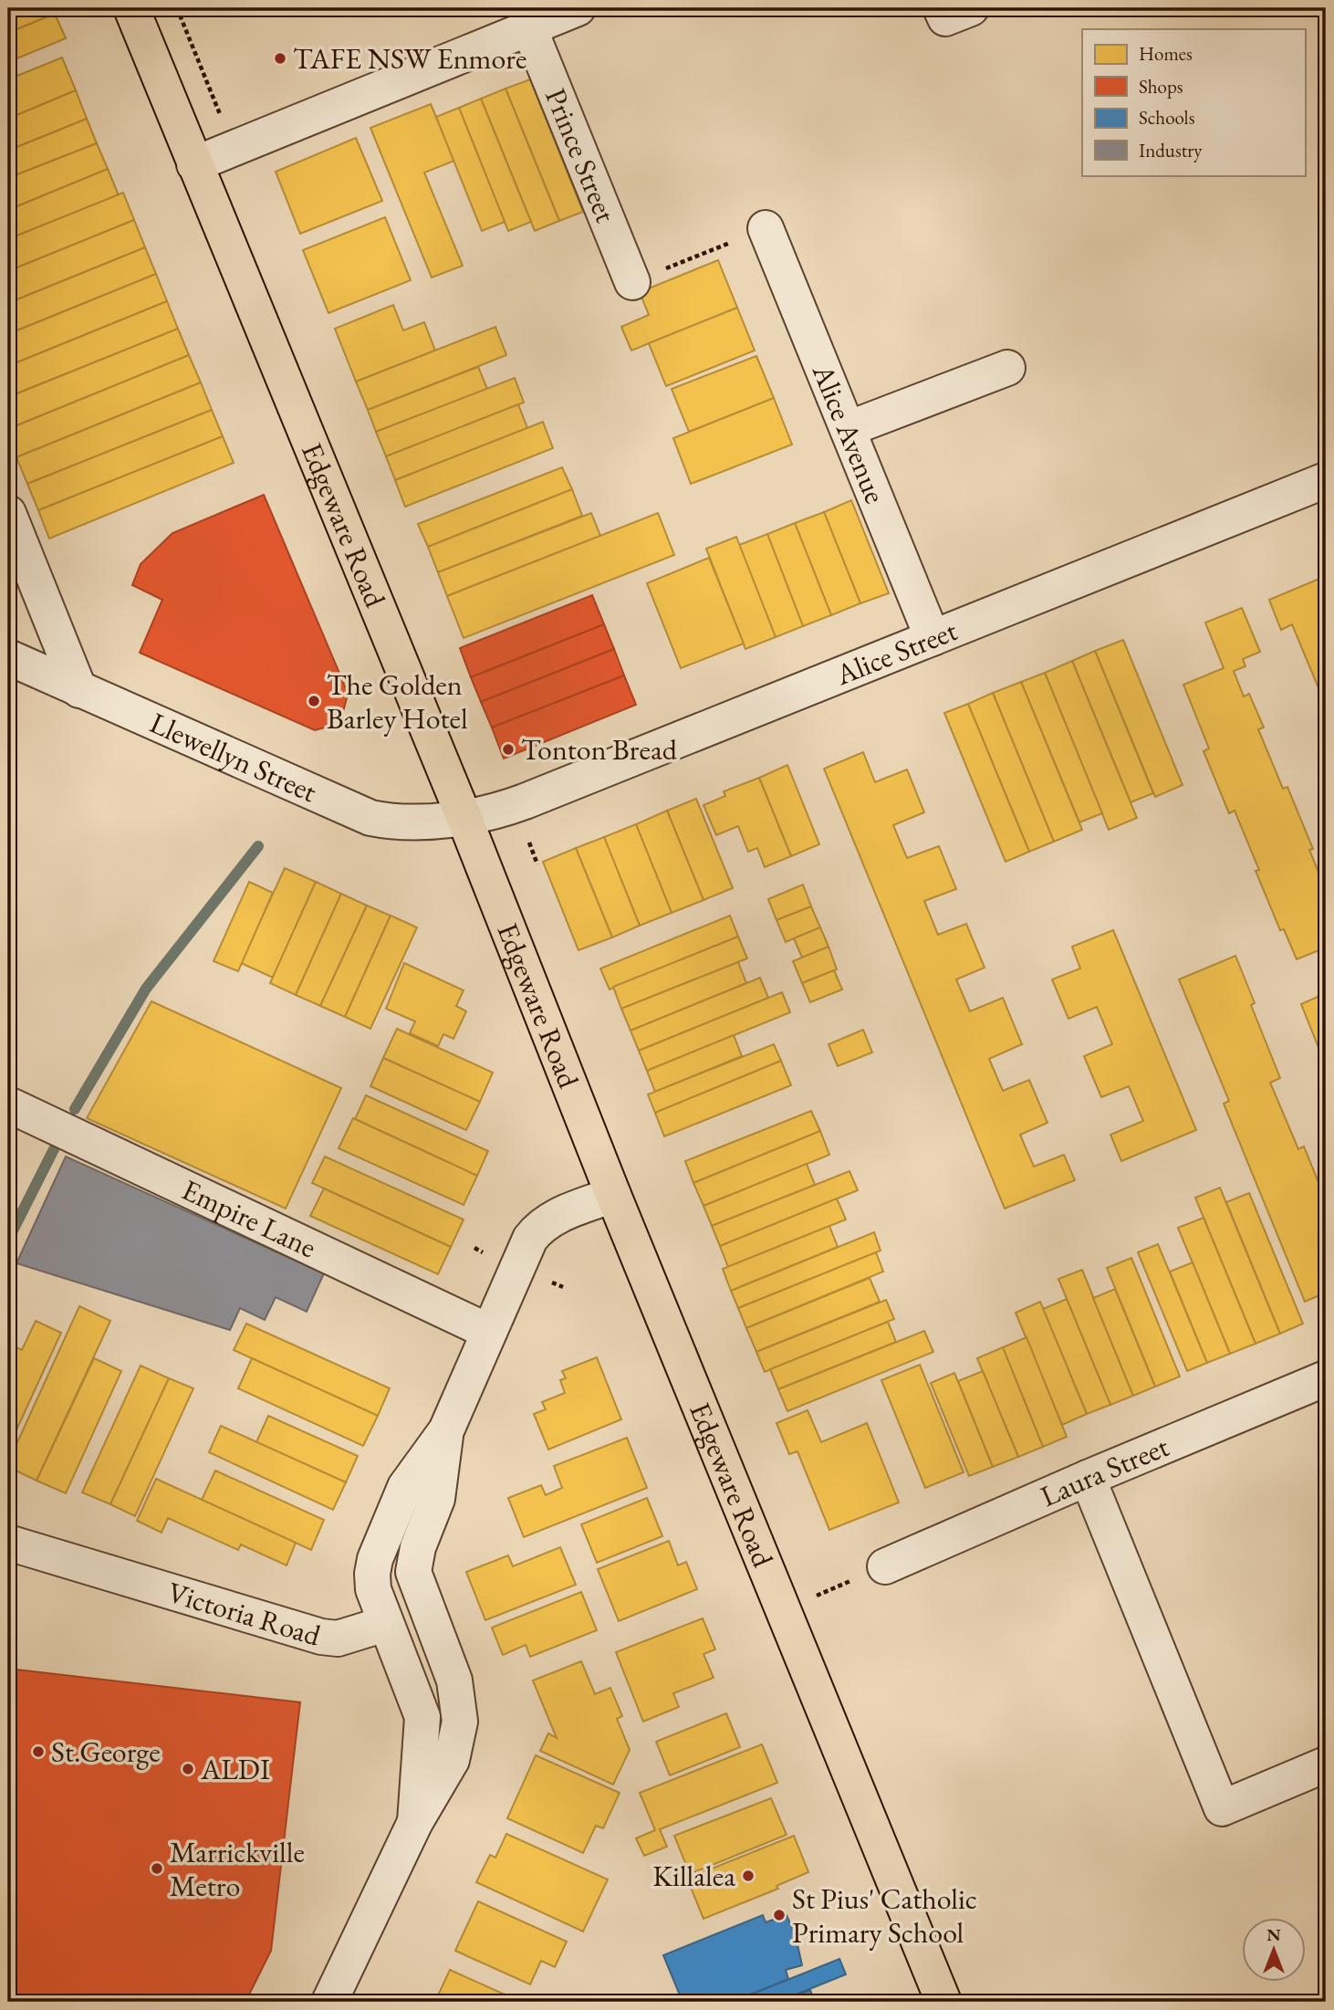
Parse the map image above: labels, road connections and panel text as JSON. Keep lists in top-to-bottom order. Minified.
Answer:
{"streets":{"main road":["Edgeware Road"],"street":["Prince Street","Alice Avenue","Alice Street","Llewellyn Street","Empire Lane","Laura Street","Victoria Road"]},"crossings":[["Alice Avenue","Alice Street"],["Edgeware Road","Alice Street"],["Edgeware Road","Llewellyn Street"],["Alice Street","Llewellyn Street"]],"places":["TAFE NSW Enmore","The Golden Barley Hotel","Tonton Bread","St.George","ALDI","Marrickville Metro","Killalea","St Pius' Catholic Primary School"],"legend":["Homes","Shops","Schools","Industry"],"north":"top"}
